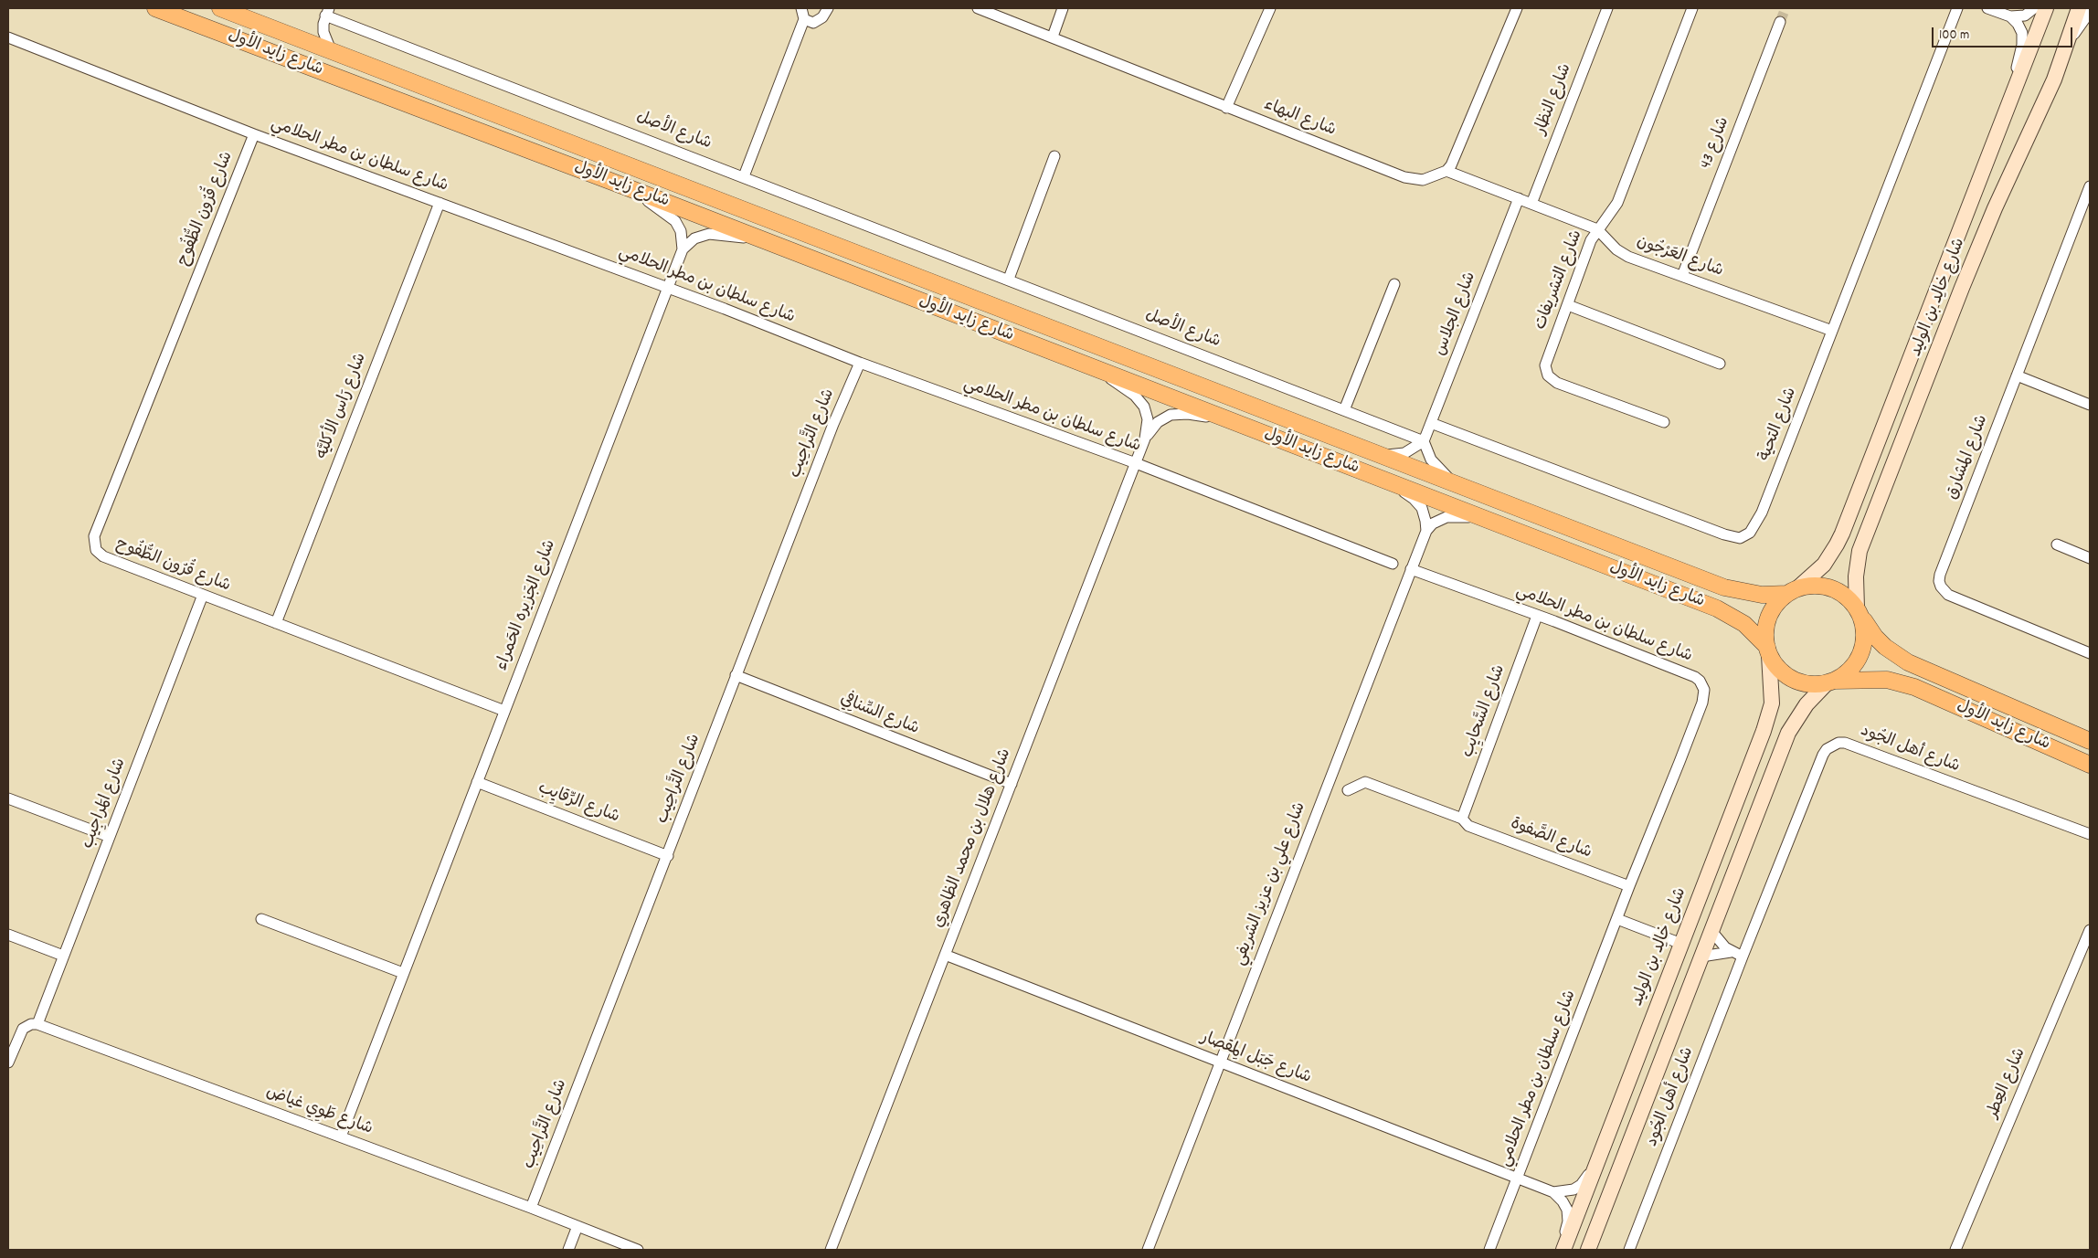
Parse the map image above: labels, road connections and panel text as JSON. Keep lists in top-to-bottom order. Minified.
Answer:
{"streets":{"main road":["شارع زايد الأول"],"street":["شارع النظار","شارع البهاء","شارع الأصل","شارع 43","شارع سلطان بن مطر الحلامي","شارع قُرُون الطُّفُوح","شارع العَرْجُون","شارع التشريفات","شارع خالِد بن الوليد","شارع الجلاس","شارع رَاس الأكليَّه","شارع التحية","شارع التَّراحِيب","شارع المشارق","شارع الجَزيره الحَمراء","شارع السَّحايِب","شارع السِّنافِي","شارع أهل الجُود","شارع المَراجِيب","شارع الرِّقايِب","شارع هلال بن محمد الظاهري","شارع الصَّفوة","شارع علي بن عزيز الشريفي","شارع جَبَل المِقصار","شارع العِطر","شارع طَوِي غياض"]},"crossings":[["شارع زايد الأول","شارع خالِد بن الوليد"],["شارع زايد الأول","شارع هلال بن محمد الظاهري"],["شارع النظار","شارع العَرْجُون"],["شارع البهاء","شارع العَرْجُون"],["شارع الأصل","شارع الجلاس"],["شارع 43","شارع العَرْجُون"],["شارع سلطان بن مطر الحلامي","شارع قُرُون الطُّفُوح"],["شارع سلطان بن مطر الحلامي","شارع رَاس الأكليَّه"],["شارع سلطان بن مطر الحلامي","شارع التَّراحِيب"],["شارع سلطان بن مطر الحلامي","شارع الجَزيره الحَمراء"],["شارع سلطان بن مطر الحلامي","شارع السَّحايِب"],["شارع سلطان بن مطر الحلامي","شارع هلال بن محمد الظاهري"],["شارع سلطان بن مطر الحلامي","شارع الصَّفوة"],["شارع سلطان بن مطر الحلامي","شارع علي بن عزيز الشريفي"],["شارع سلطان بن مطر الحلامي","شارع جَبَل المِقصار"],["شارع قُرُون الطُّفُوح","شارع رَاس الأكليَّه"],["شارع قُرُون الطُّفُوح","شارع الجَزيره الحَمراء"],["شارع قُرُون الطُّفُوح","شارع المَراجِيب"],["شارع العَرْجُون","شارع التشريفات"],["شارع العَرْجُون","شارع الجلاس"],["شارع العَرْجُون","شارع التحية"],["شارع الجلاس","شارع التحية"],["شارع التَّراحِيب","شارع السِّنافِي"],["شارع التَّراحِيب","شارع الرِّقايِب"],["شارع التَّراحِيب","شارع طَوِي غياض"],["شارع الجَزيره الحَمراء","شارع الرِّقايِب"],["شارع الجَزيره الحَمراء","شارع طَوِي غياض"],["شارع السَّحايِب","شارع الصَّفوة"],["شارع السِّنافِي","شارع هلال بن محمد الظاهري"],["شارع المَراجِيب","شارع طَوِي غياض"],["شارع هلال بن محمد الظاهري","شارع جَبَل المِقصار"],["شارع علي بن عزيز الشريفي","شارع جَبَل المِقصار"]],"scale_bar":"100 m"}
